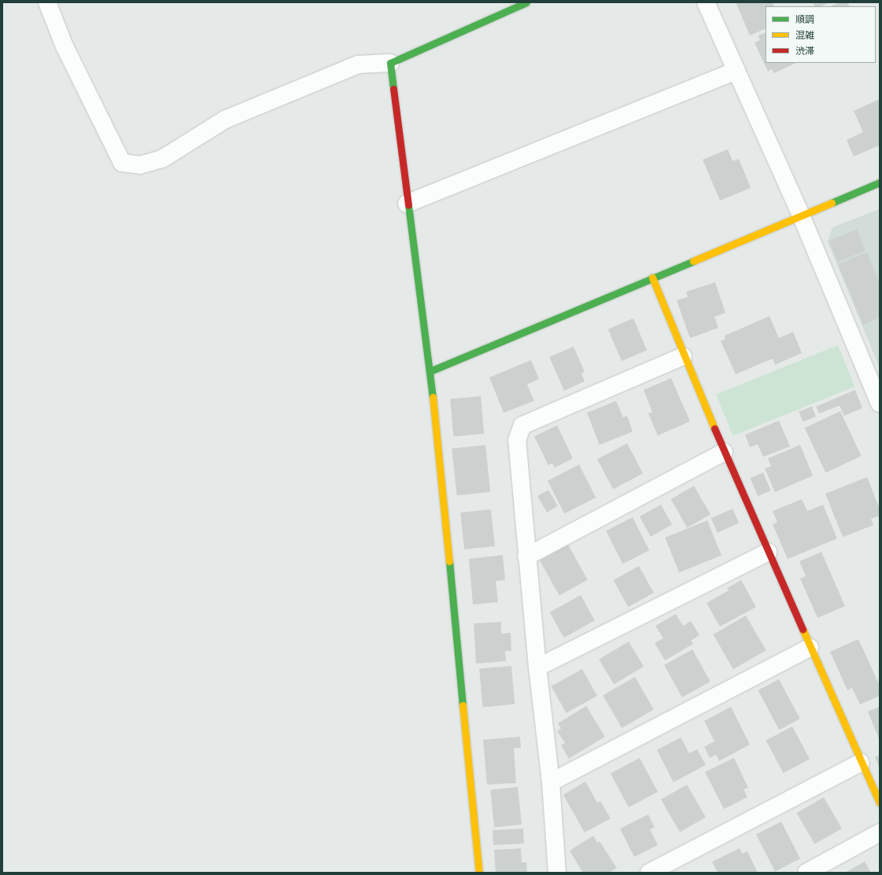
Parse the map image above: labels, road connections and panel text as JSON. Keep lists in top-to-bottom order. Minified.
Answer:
{"legend":["順調","混雑","渋滞"]}
